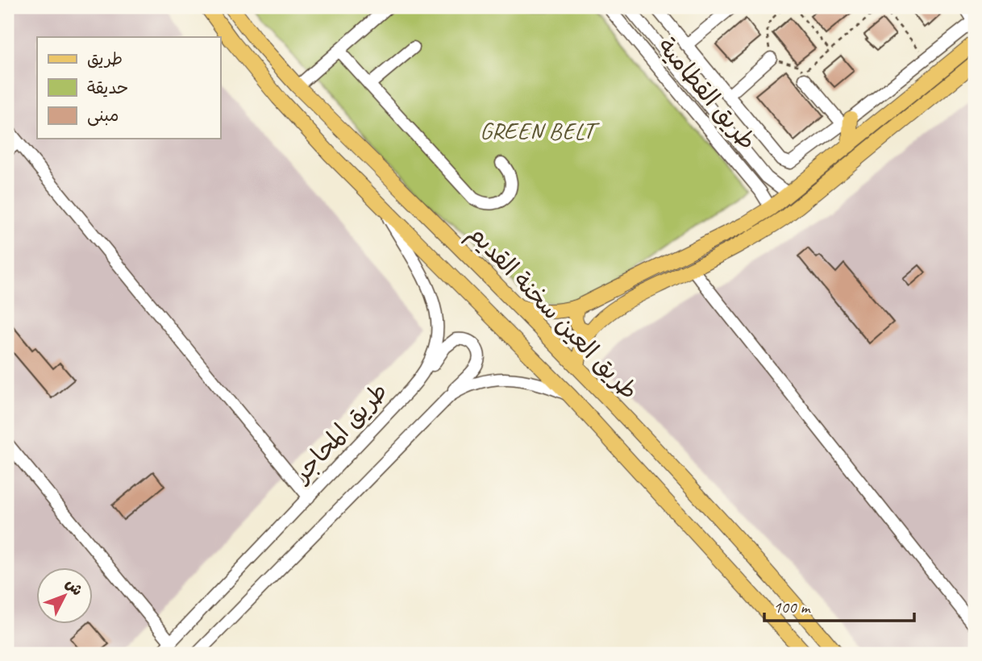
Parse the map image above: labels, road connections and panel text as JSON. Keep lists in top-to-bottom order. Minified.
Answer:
{"streets":{"main road":["طريق العين سخنة القديم"],"street":["طريق القطامية","طريق المحاجر"]},"crossings":[["طريق العين سخنة القديم","طريق المحاجر"]],"parks":["GREEN BELT"],"legend":["طريق","حديقة","مبنى"],"scale_bar":"100 m","north":"top right"}
